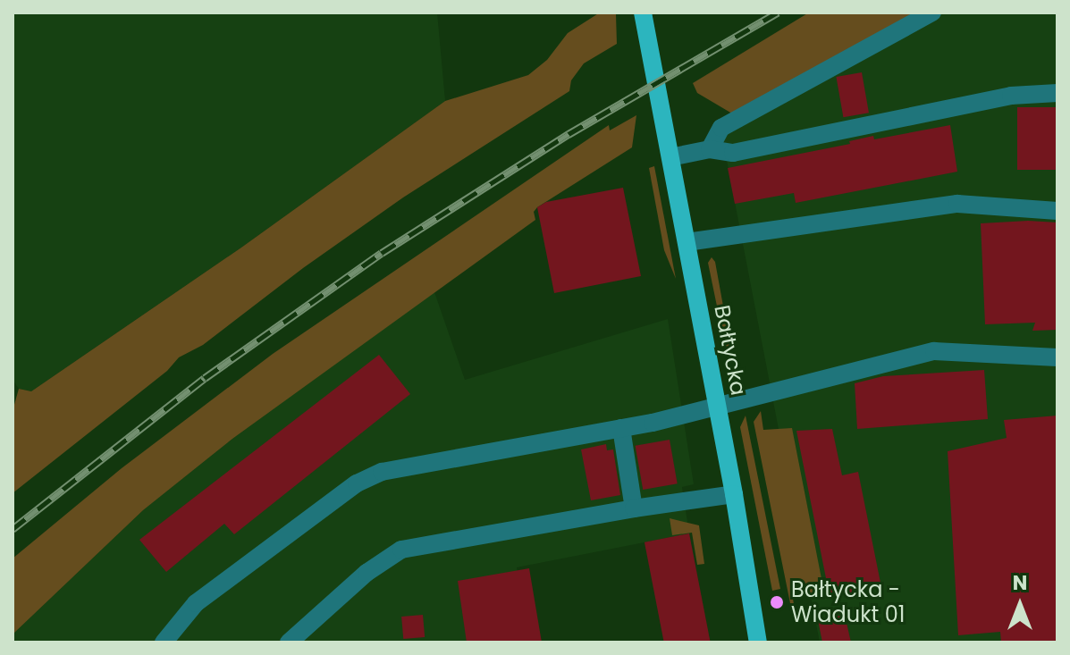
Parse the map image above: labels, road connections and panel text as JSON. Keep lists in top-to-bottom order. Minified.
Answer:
{"streets":{"main road":["Bałtycka"]},"places":["Bałtycka - Wiadukt 01"],"north":"top"}
